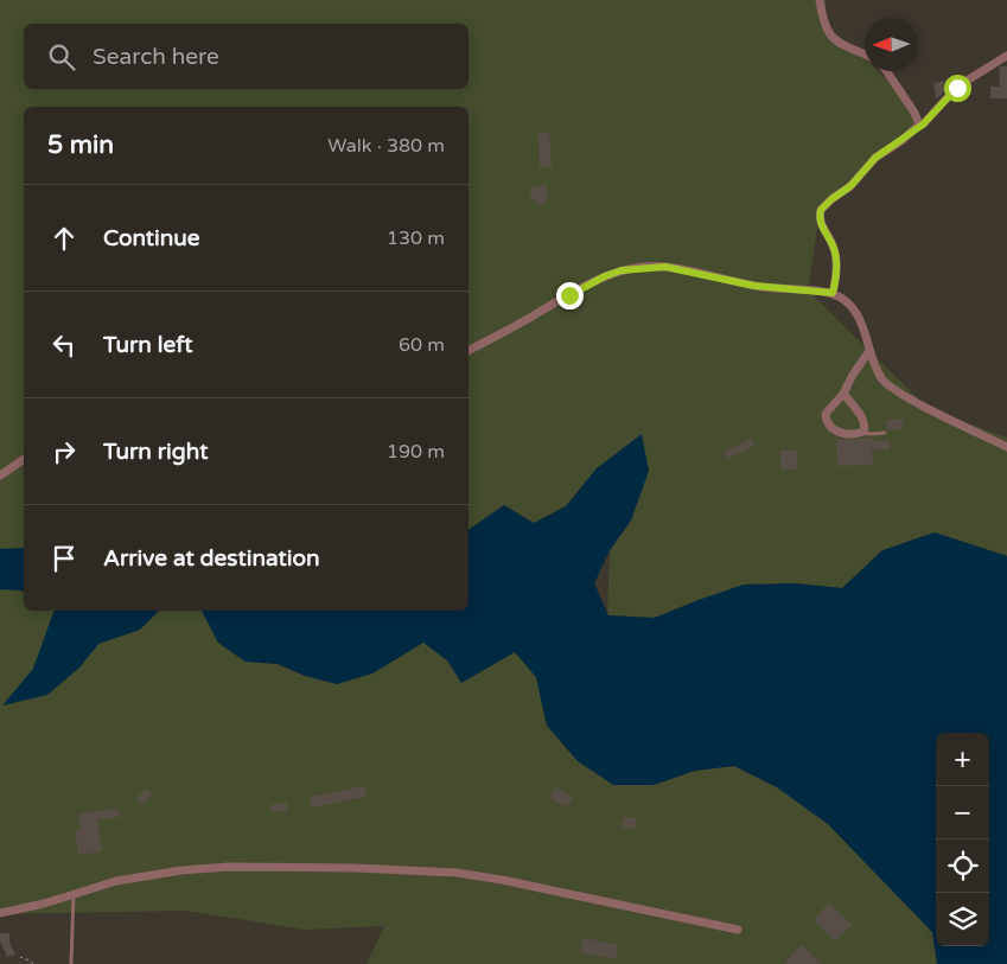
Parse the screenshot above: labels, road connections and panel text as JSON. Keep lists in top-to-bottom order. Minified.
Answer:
{"north":"left","page":{"search":"Search here","heading":["5 min","Walk · 380 m"],"list":[["Continue","130 m"],["Turn left","60 m"],["Turn right","190 m"],"Arrive at destination"],"map_buttons":["+","−"]}}
